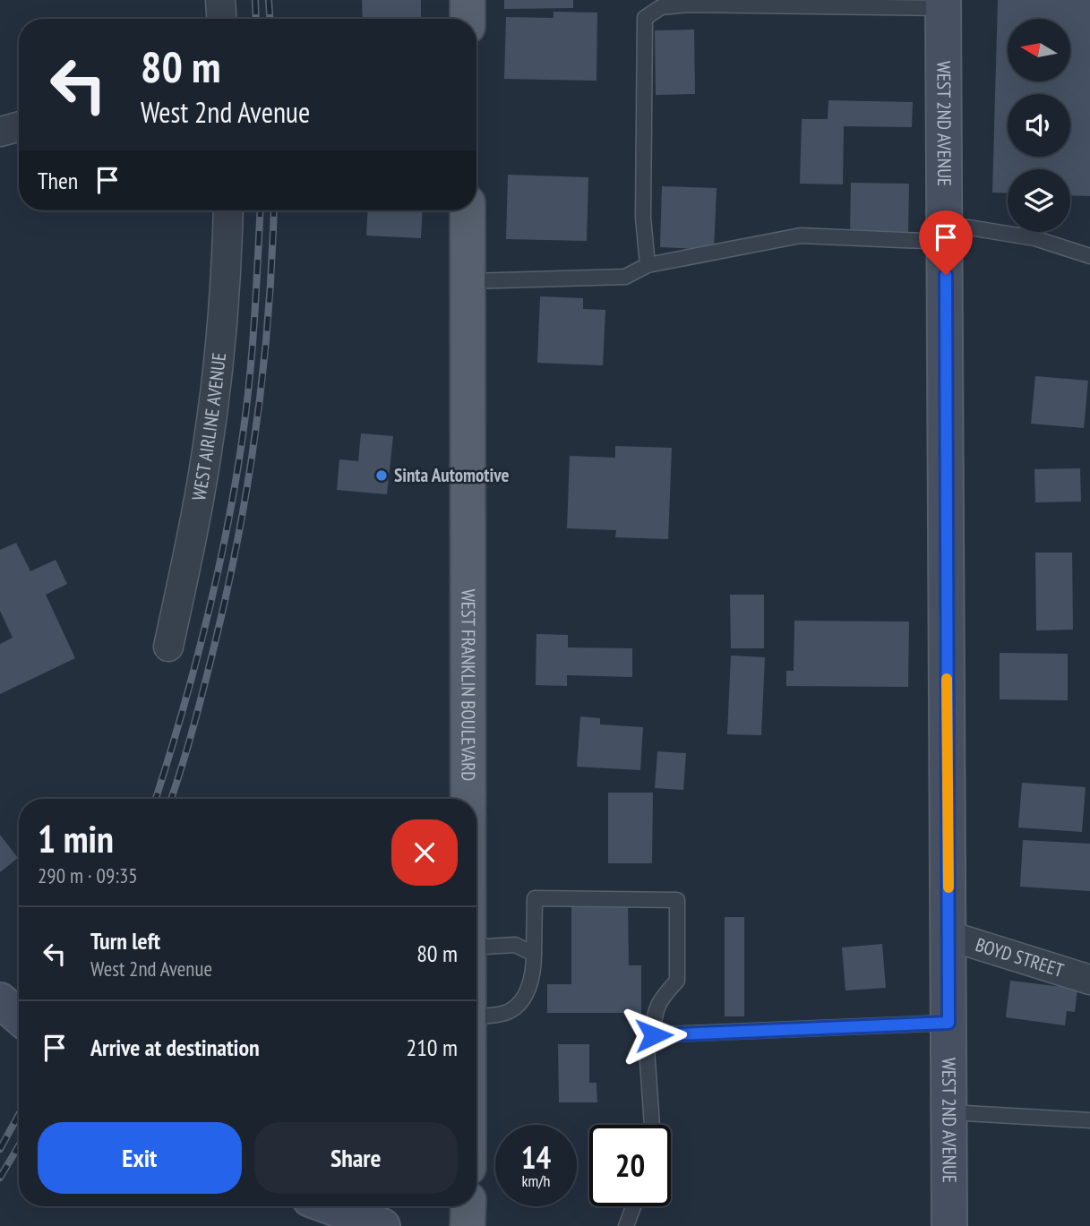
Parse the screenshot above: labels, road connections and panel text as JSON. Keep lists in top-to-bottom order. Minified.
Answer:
{"streets":{"main road":["WEST FRANKLIN BOULEVARD"],"street":["WEST 2ND AVENUE","WEST AIRLINE AVENUE","BOYD STREET"]},"crossings":[["WEST 2ND AVENUE","BOYD STREET"]],"places":["Sinta Automotive"],"north":"left","page":{"turn":["80 m","West 2nd Avenue"],"then":"Then","heading":["1 min","290 m · 09:35"],"list":[{"name":"Turn left","note":"West 2nd Avenue","value":"80 m"},{"name":"Arrive at destination","value":"210 m"}],"buttons":["Exit","Share"],"speed":"14 km/h","limit":"20"}}
